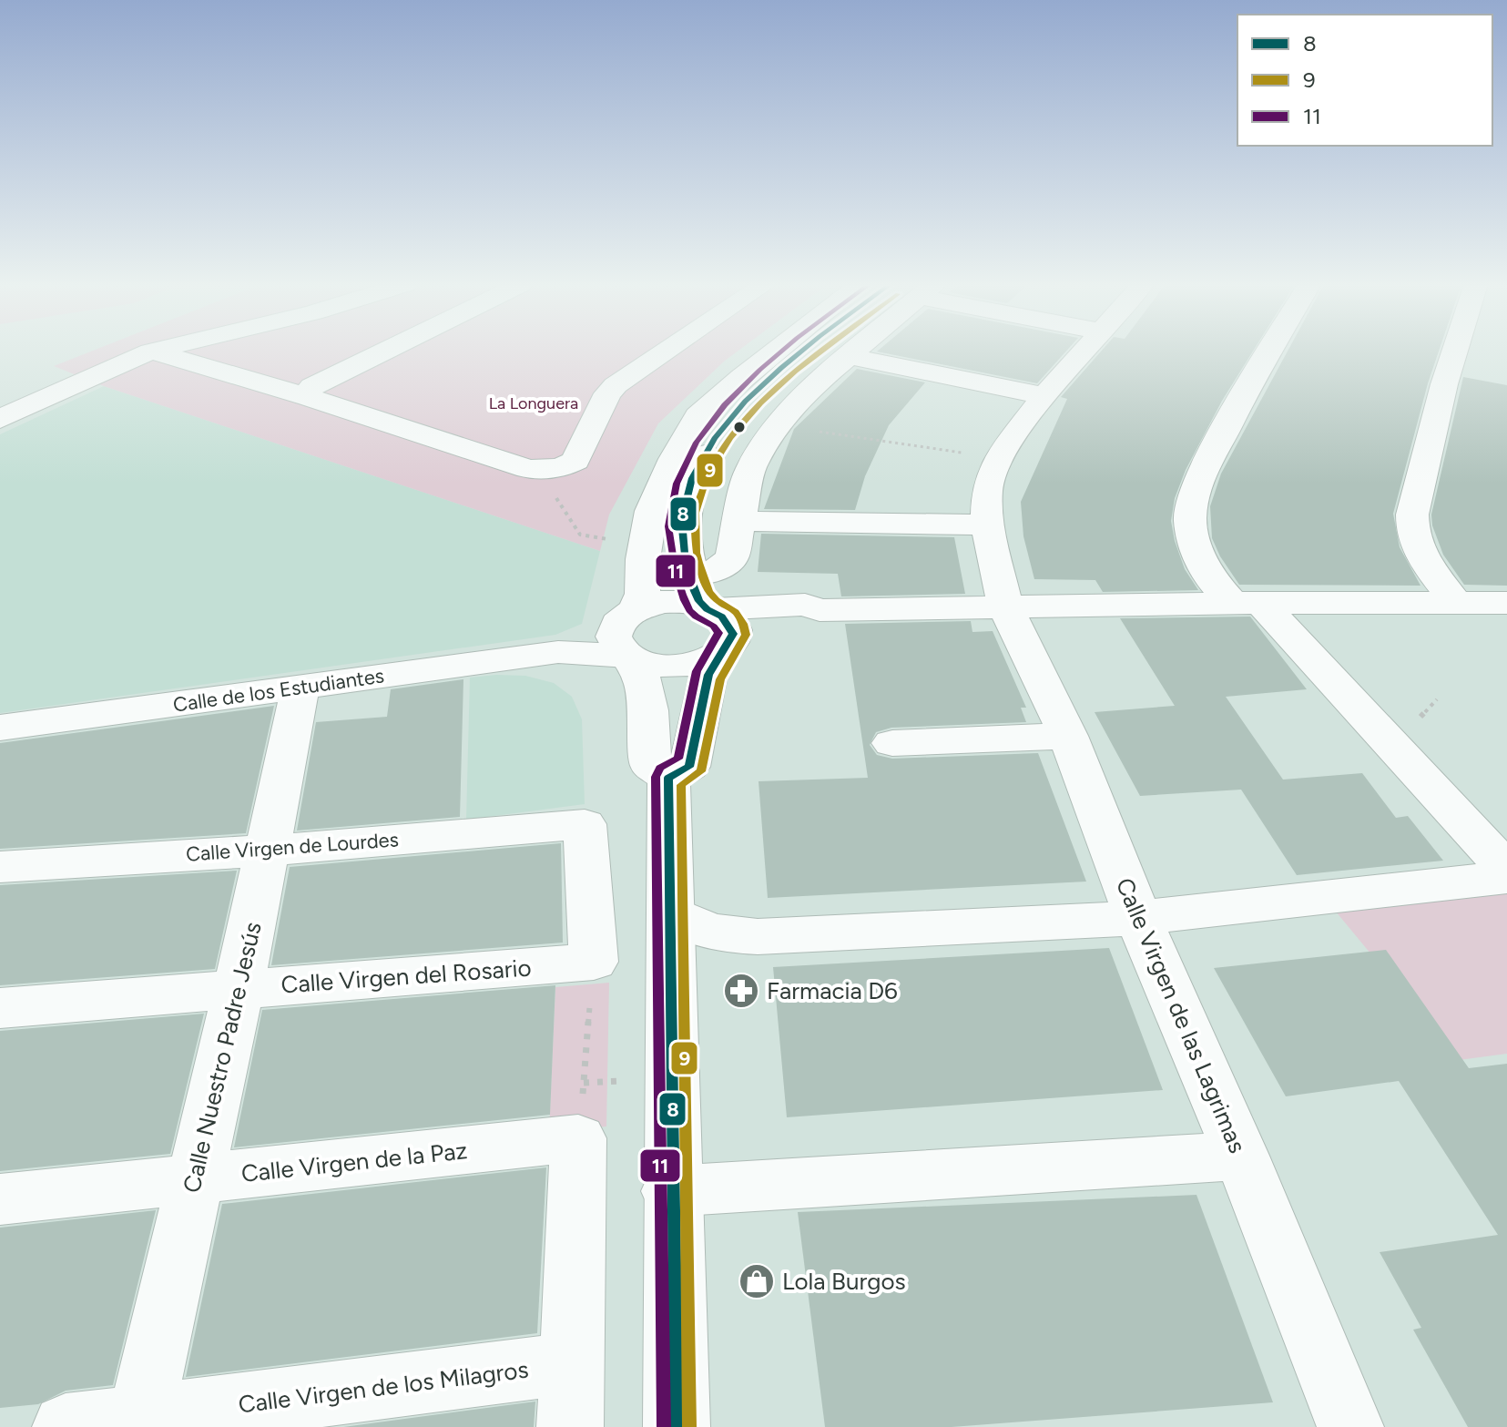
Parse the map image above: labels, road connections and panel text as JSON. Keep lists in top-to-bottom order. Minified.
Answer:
{"streets":{"street":["Calle de los Estudiantes","Calle Virgen de Lourdes","Calle Virgen del Rosario","Calle Virgen de las Lagrimas","Calle Nuestro Padre Jesús","Calle Virgen de la Paz","Calle Virgen de los Milagros"]},"crossings":[["Calle de los Estudiantes","Calle Nuestro Padre Jesús"],["Calle Virgen de Lourdes","Calle Virgen del Rosario"],["Calle Virgen de Lourdes","Calle Nuestro Padre Jesús"],["Calle Virgen del Rosario","Calle Nuestro Padre Jesús"],["Calle Nuestro Padre Jesús","Calle Virgen de la Paz"],["Calle Nuestro Padre Jesús","Calle Virgen de los Milagros"]],"parks":["La Longuera"],"places":{"pharmacy":["Farmacia D6"],"shop":["Lola Burgos"]},"lines":["transit line 8","transit line 9","transit line 11"],"legend":["8","9","11"]}
